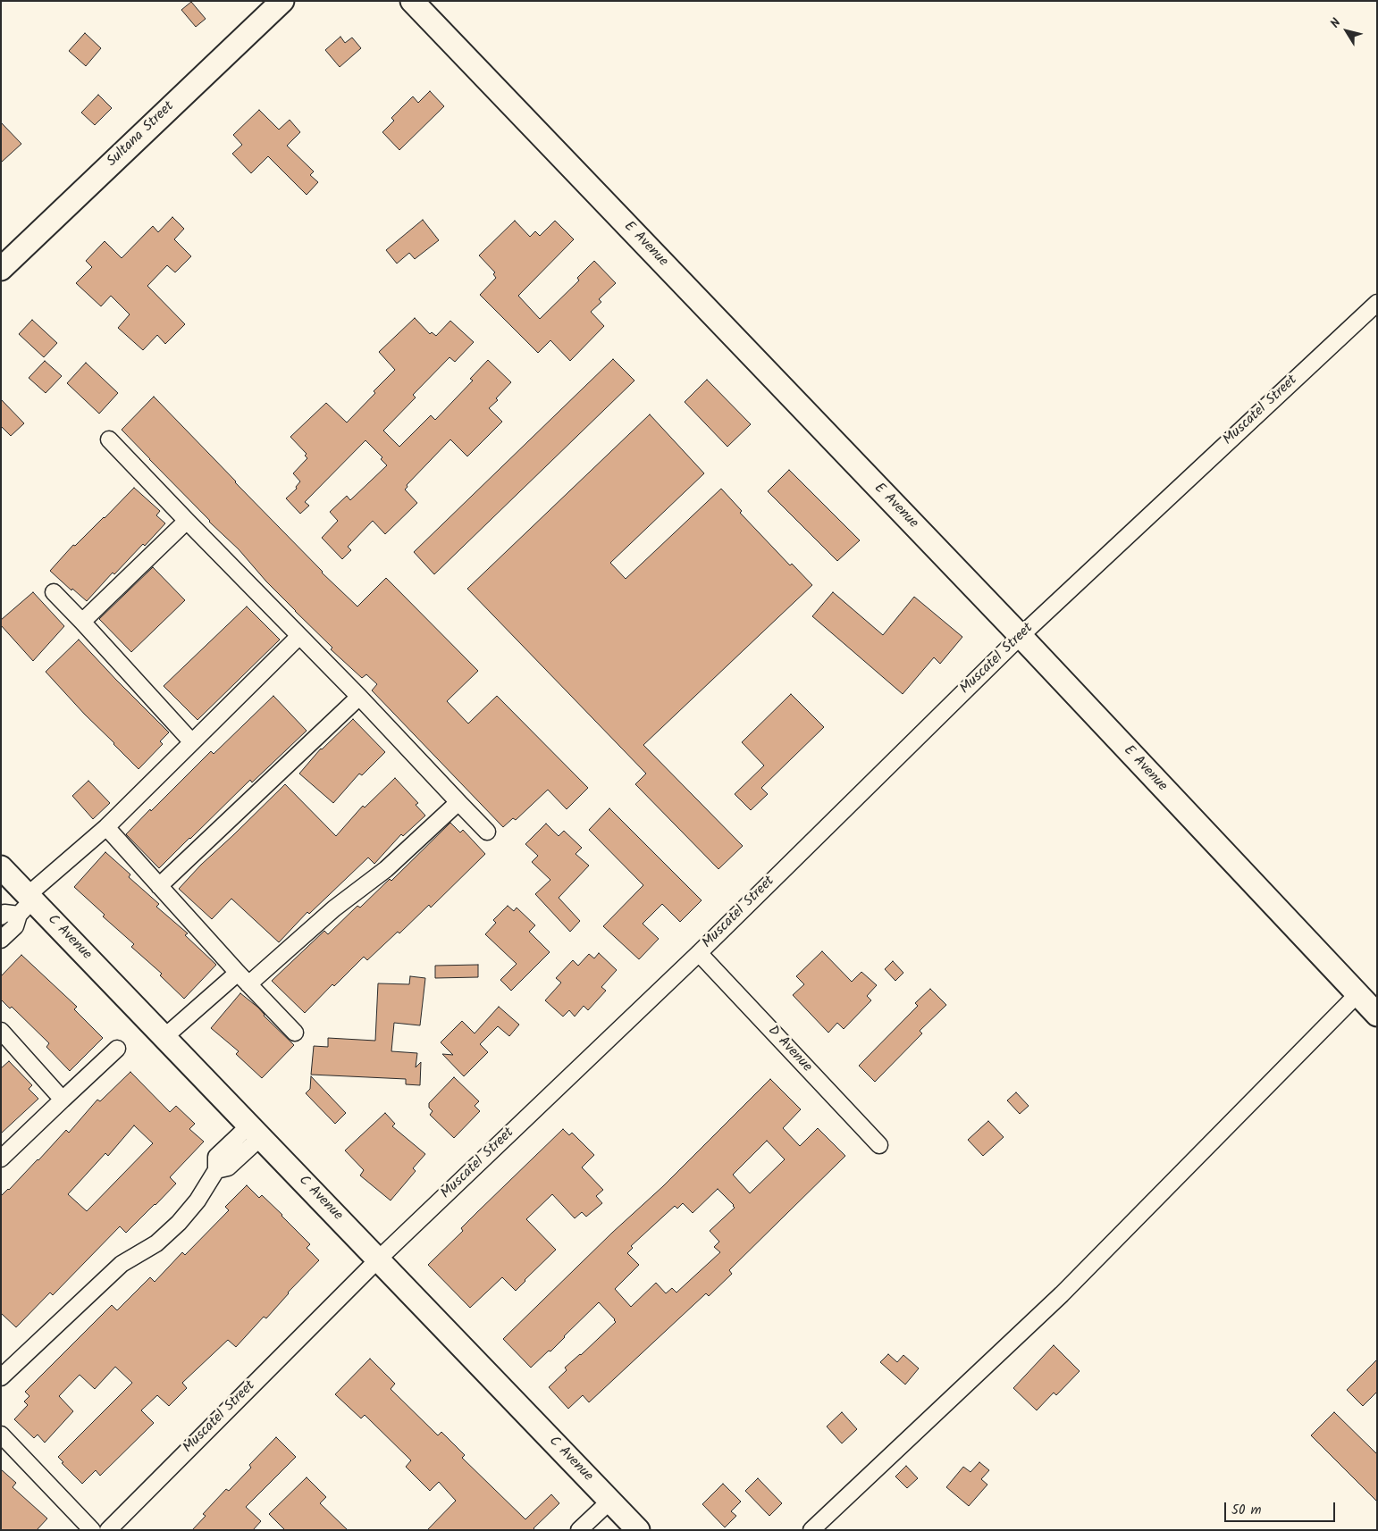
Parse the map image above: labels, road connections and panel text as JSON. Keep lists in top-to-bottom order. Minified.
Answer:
{"streets":{"street":["Sultana Street","E Avenue","Muscatel Street","C Avenue","D Avenue"]},"crossings":[["E Avenue","Muscatel Street"],["Muscatel Street","C Avenue"],["Muscatel Street","D Avenue"]],"scale_bar":"50 m","north":"top left"}
